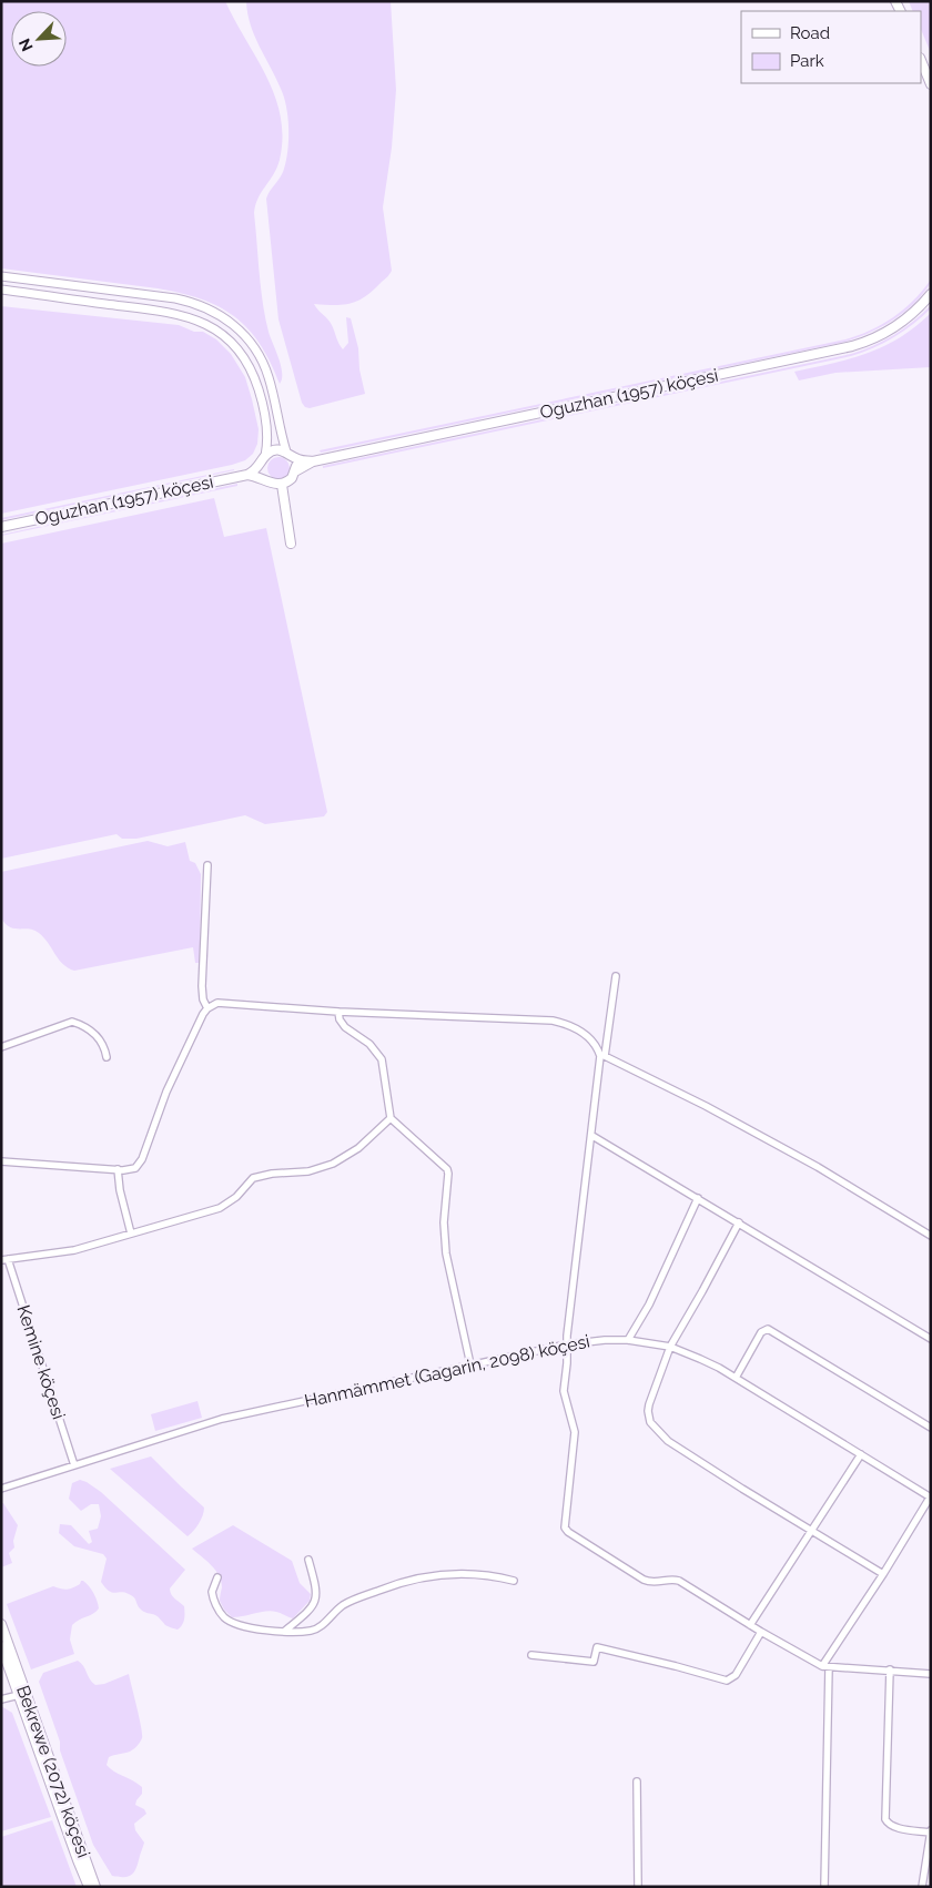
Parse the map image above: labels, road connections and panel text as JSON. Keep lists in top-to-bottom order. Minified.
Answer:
{"streets":{"main road":["Oguzhan (1957) köçesi","Bekrewe (2072) köçesi"],"street":["Kemine köçesi","Hanmämmet (Gagarin, 2098) köçesi"]},"crossings":[["Kemine köçesi","Hanmämmet (Gagarin, 2098) köçesi"]],"legend":["Road","Park"],"north":"bottom left"}
